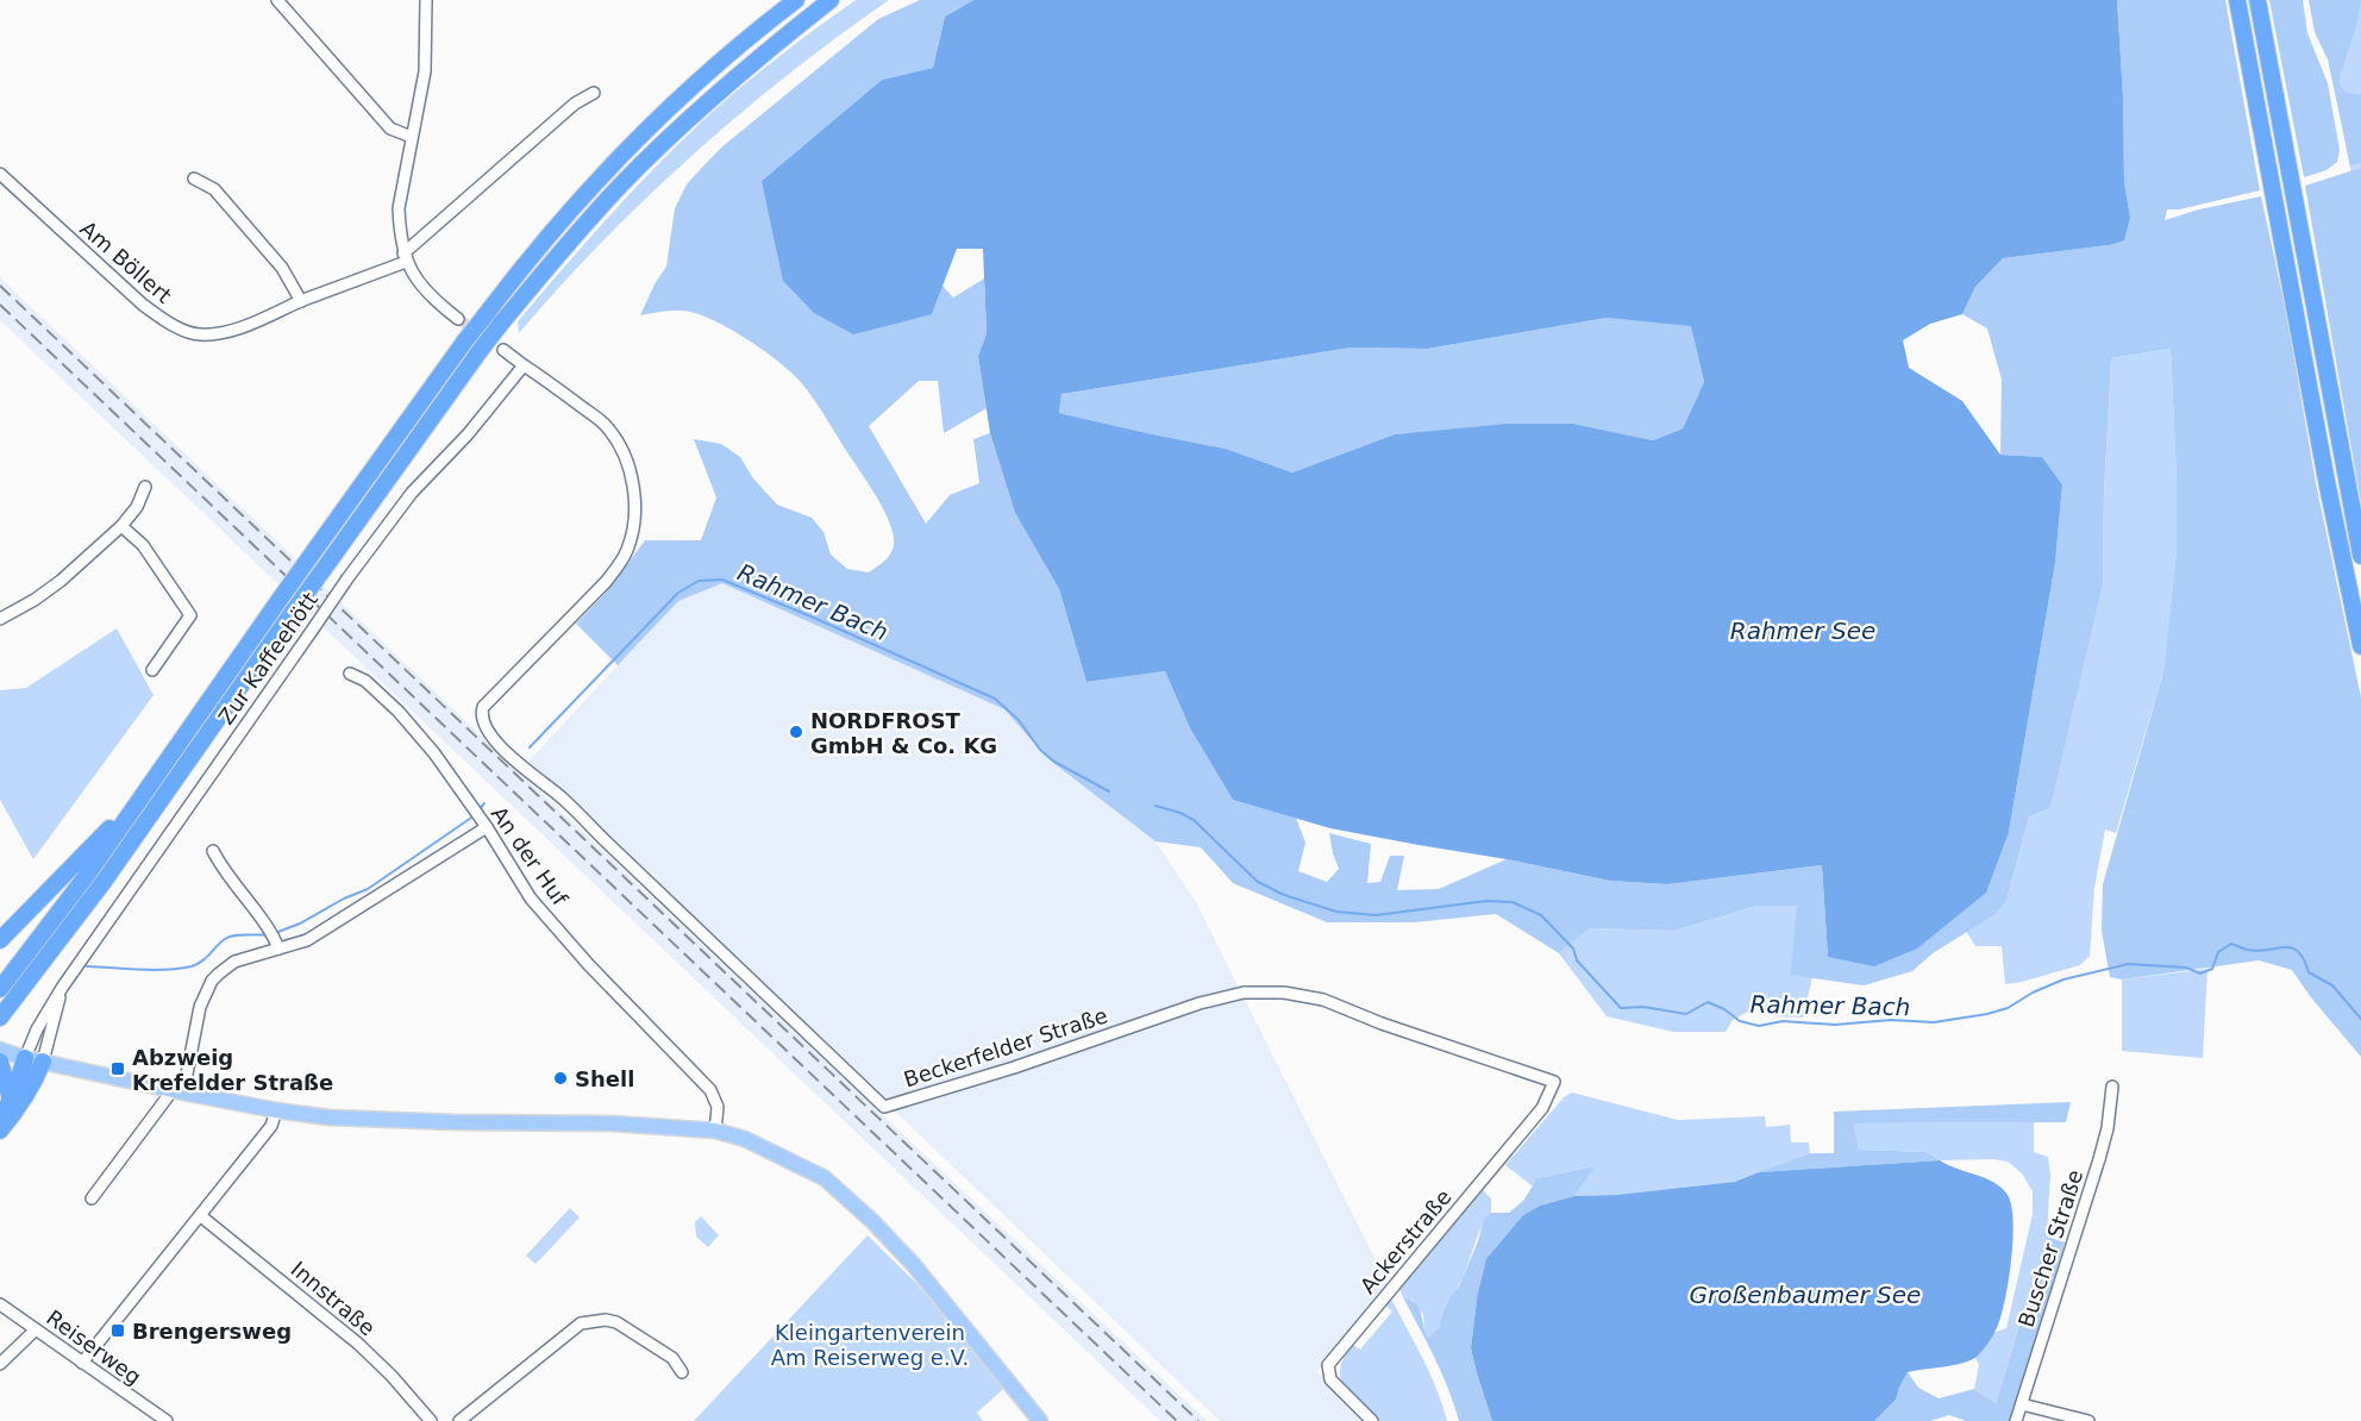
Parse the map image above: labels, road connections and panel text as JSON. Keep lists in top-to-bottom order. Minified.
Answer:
{"streets":{"street":["Am Böllert","Zur Kaffeehött","An der Huf","Beckerfelder Straße","Ackerstraße","Buscher Straße","Innstraße","Reiserweg"]},"crossings":[["Zur Kaffeehött","Beckerfelder Straße"],["Beckerfelder Straße","Ackerstraße"]],"water":["Rahmer Bach","Rahmer See","Großenbaumer See"],"parks":["Kleingartenverein Am Reiserweg e.V."],"places":{"other":["NORDFROST GmbH & Co. KG","Shell"],"transit":["Abzweig Krefelder Straße","Brengersweg"]}}
